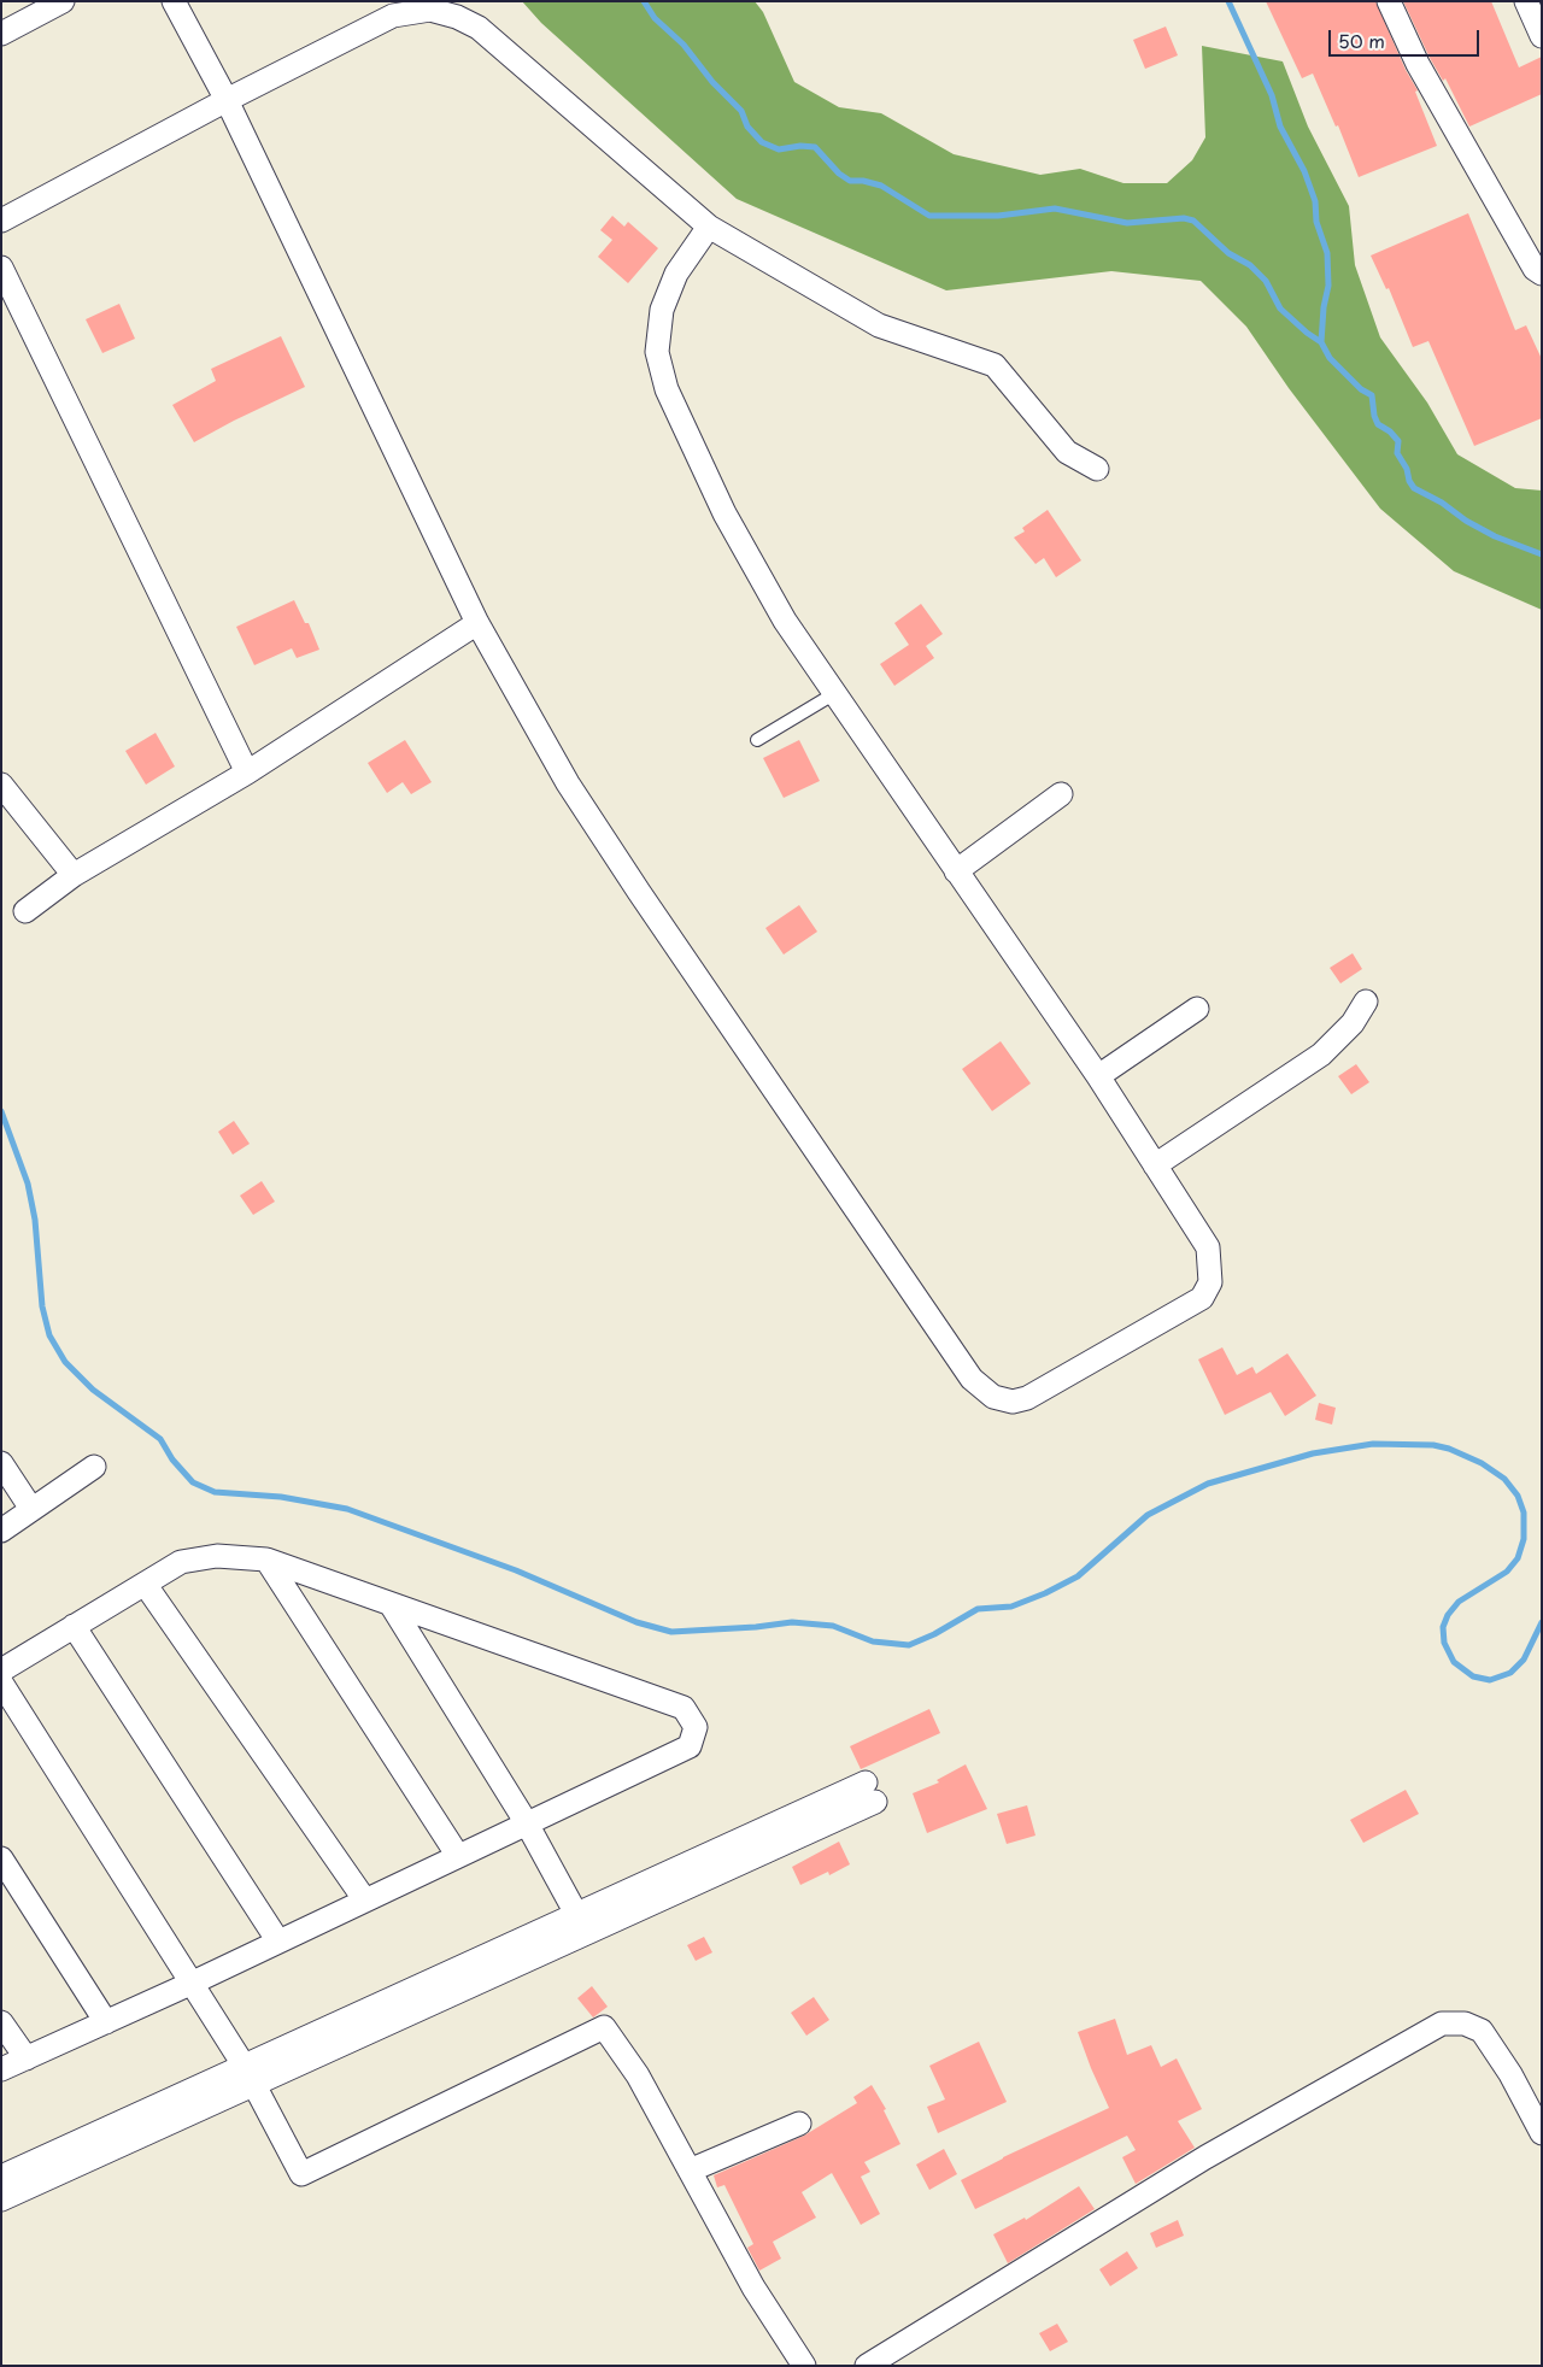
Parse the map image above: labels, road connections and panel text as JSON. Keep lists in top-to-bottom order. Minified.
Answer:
{"scale_bar":"50 m"}
